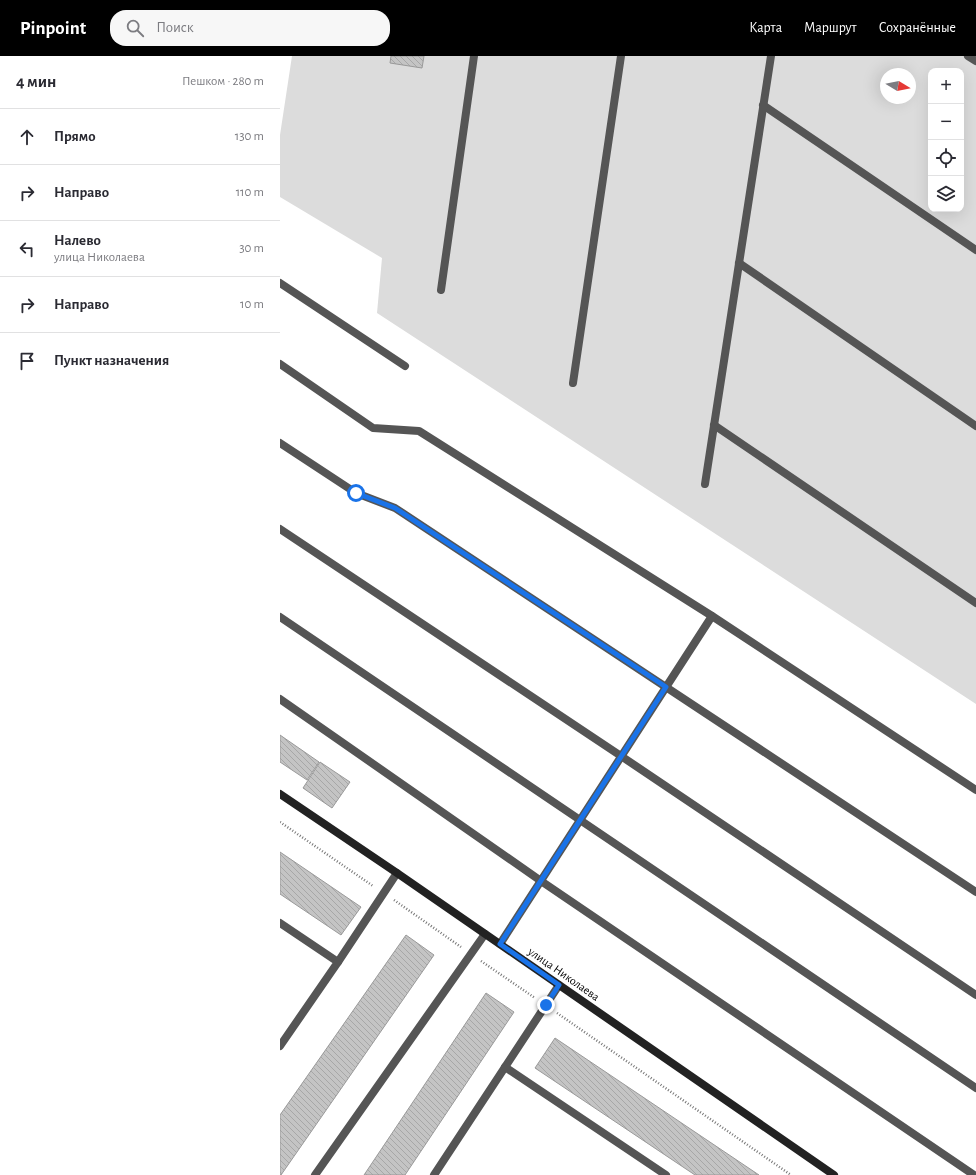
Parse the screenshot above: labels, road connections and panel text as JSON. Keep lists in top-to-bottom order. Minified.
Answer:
{"streets":{"main road":["улица Николаева"]},"north":"right","page":{"header":"Pinpoint","search":"Поиск","nav":["Карта","Маршрут","Сохранённые"],"heading":["4 мин","Пешком · 280 m"],"map_buttons":["+","−"],"list":[["Прямо","130 m"],["Направо","110 m"],["Налево","улица Николаева","30 m"],["Направо","10 m"],"Пункт назначения"]}}
